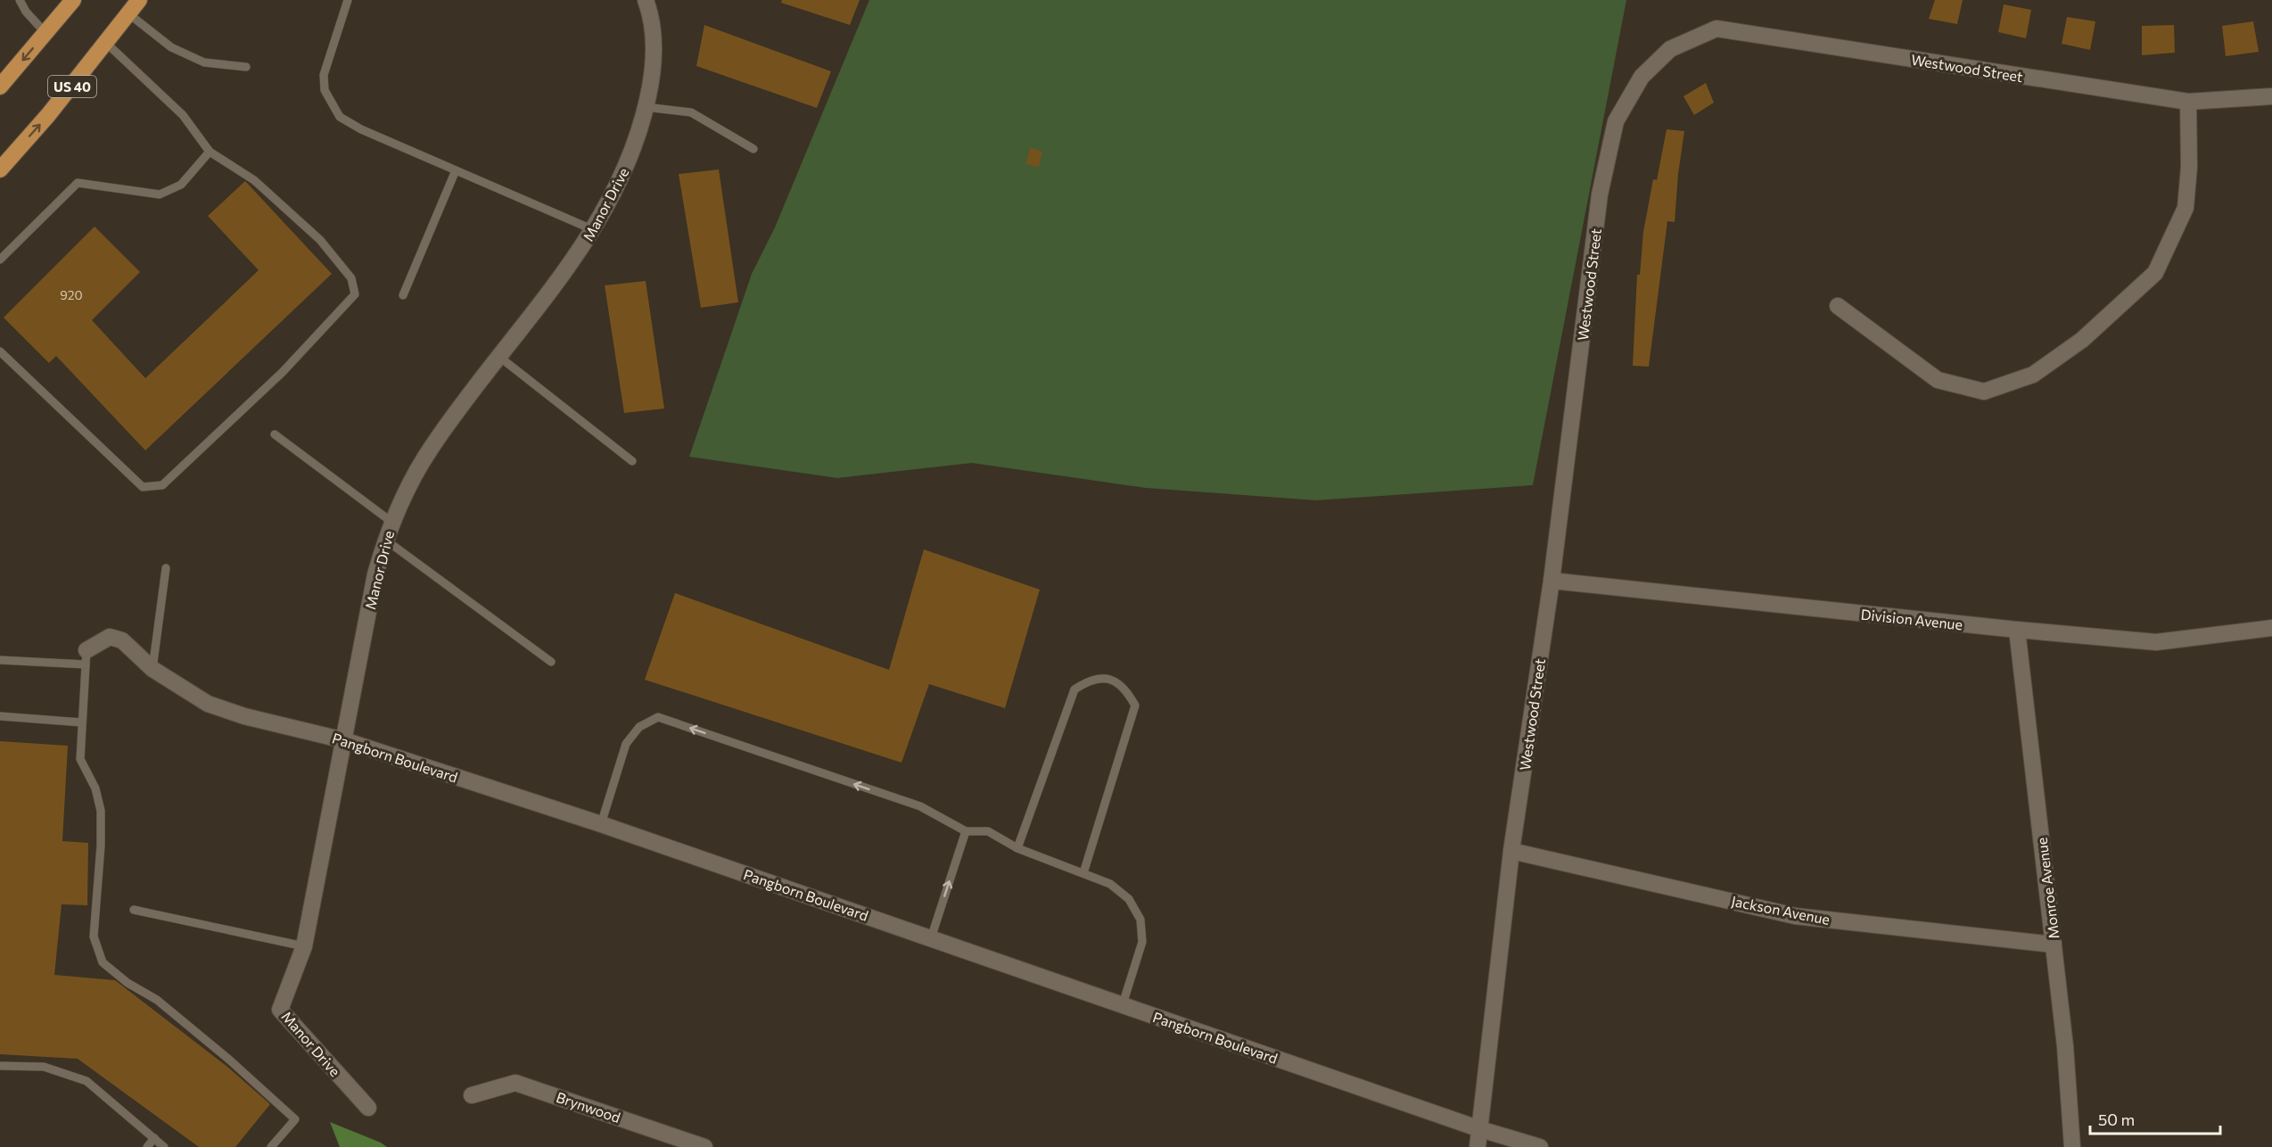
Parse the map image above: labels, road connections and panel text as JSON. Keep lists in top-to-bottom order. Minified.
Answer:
{"streets":{"main road":["US 40"],"street":["Westwood Street","Manor Drive","Division Avenue","Pangborn Boulevard","Monroe Avenue","Jackson Avenue","Brynwood"]},"crossings":[["Westwood Street","Division Avenue"],["Westwood Street","Pangborn Boulevard"],["Westwood Street","Jackson Avenue"],["Manor Drive","Pangborn Boulevard"],["Division Avenue","Monroe Avenue"],["Monroe Avenue","Jackson Avenue"]],"house_numbers":["920"],"scale_bar":"50 m"}
